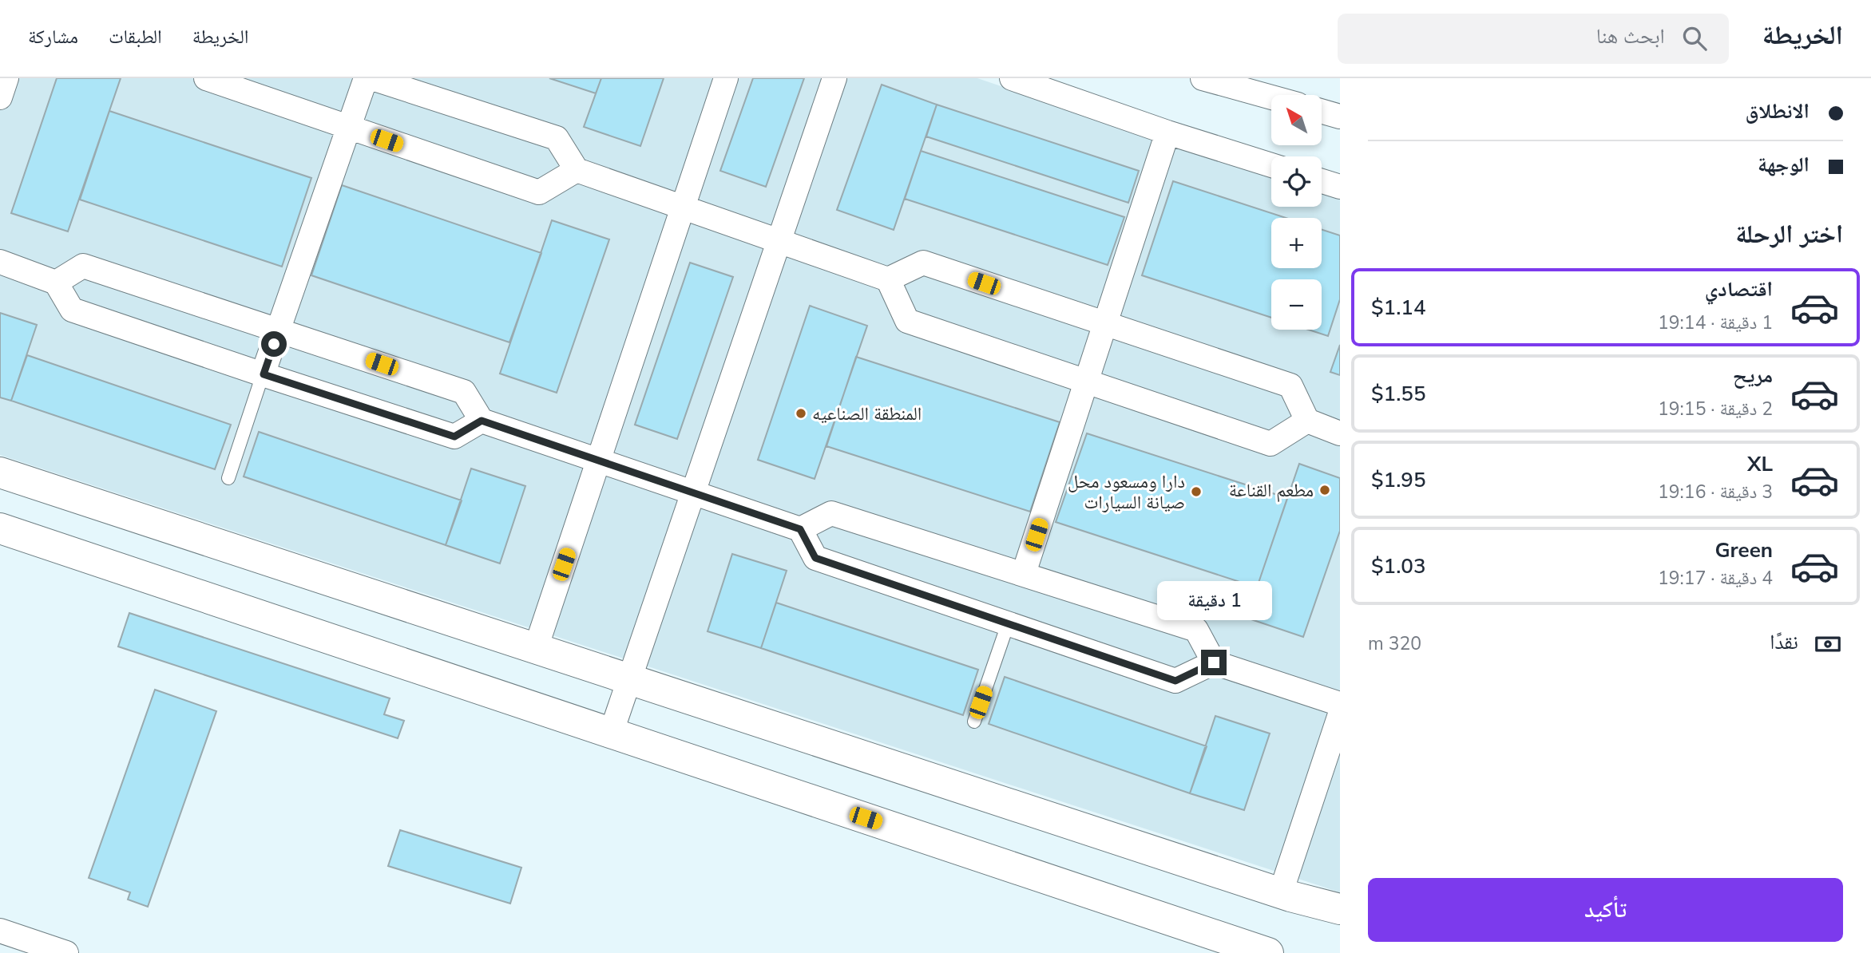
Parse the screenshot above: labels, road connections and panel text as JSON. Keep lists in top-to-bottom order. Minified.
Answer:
{"places":["المنطقة الصناعيه","مطعم القناعة","دارا ومسعود محل صيانة السيارات"],"north":"top left","page":{"header":"الخريطة","search":"ابحث هنا","nav":["الخريطة","الطبقات","مشاركة"],"banner":["الانطلاق","الوجهة"],"map_buttons":["+","−"],"heading":"اختر الرحلة","list":[{"name":"اقتصادي","note":"1 دقيقة · 19:14","value":"$1.14"},{"name":"مريح","note":"2 دقيقة · 19:15","value":"$1.55"},{"name":"XL","note":"3 دقيقة · 19:16","value":"$1.95"},{"name":"Green","note":"4 دقيقة · 19:17","value":"$1.03"}],"bubble":"1 دقيقة","pay":["نقدًا","320 m"],"buttons":"تأكيد"}}
